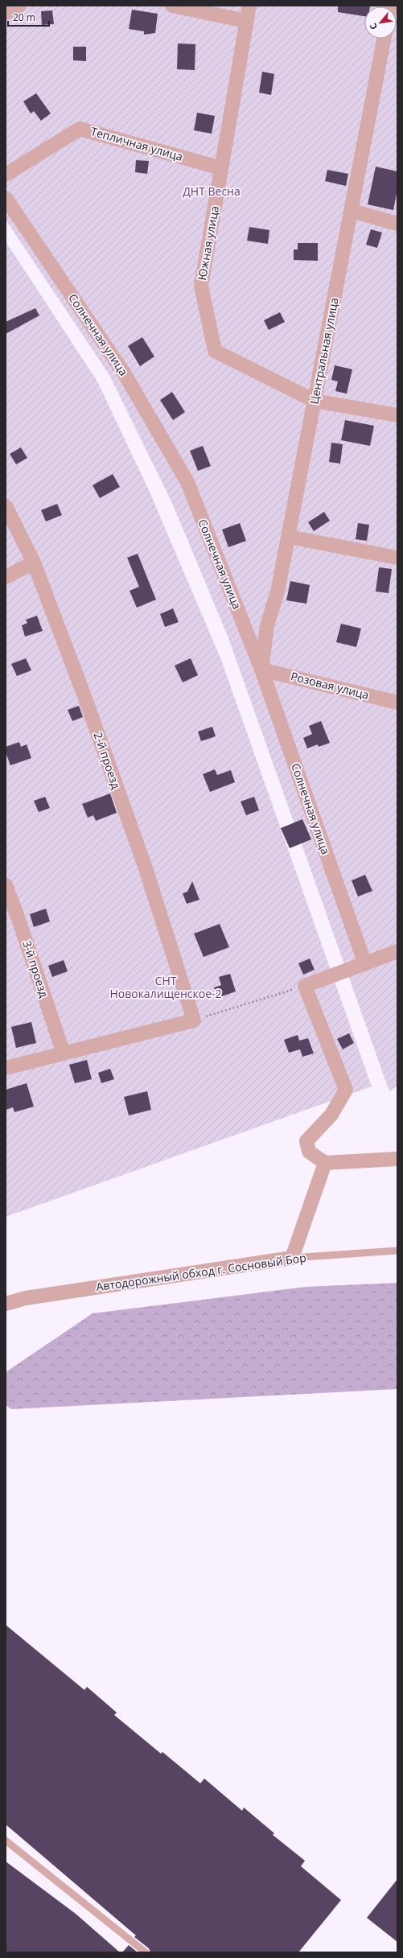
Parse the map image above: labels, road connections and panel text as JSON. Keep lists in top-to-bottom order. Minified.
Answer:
{"streets":{"street":["Тепличная улица","Южная улица","Солнечная улица","Центральная улица","Розовая улица","2-й проезд","3-й проезд","Автодорожный обход г. Сосновый Бор"]},"crossings":[["Тепличная улица","Южная улица"],["Южная улица","Центральная улица"],["Солнечная улица","Центральная улица"],["Солнечная улица","Розовая улица"],["Центральная улица","Розовая улица"]],"parks":["ДНТ Весна","СНТ Новокалищенское-2"],"scale_bar":"20 m","north":"bottom left"}
